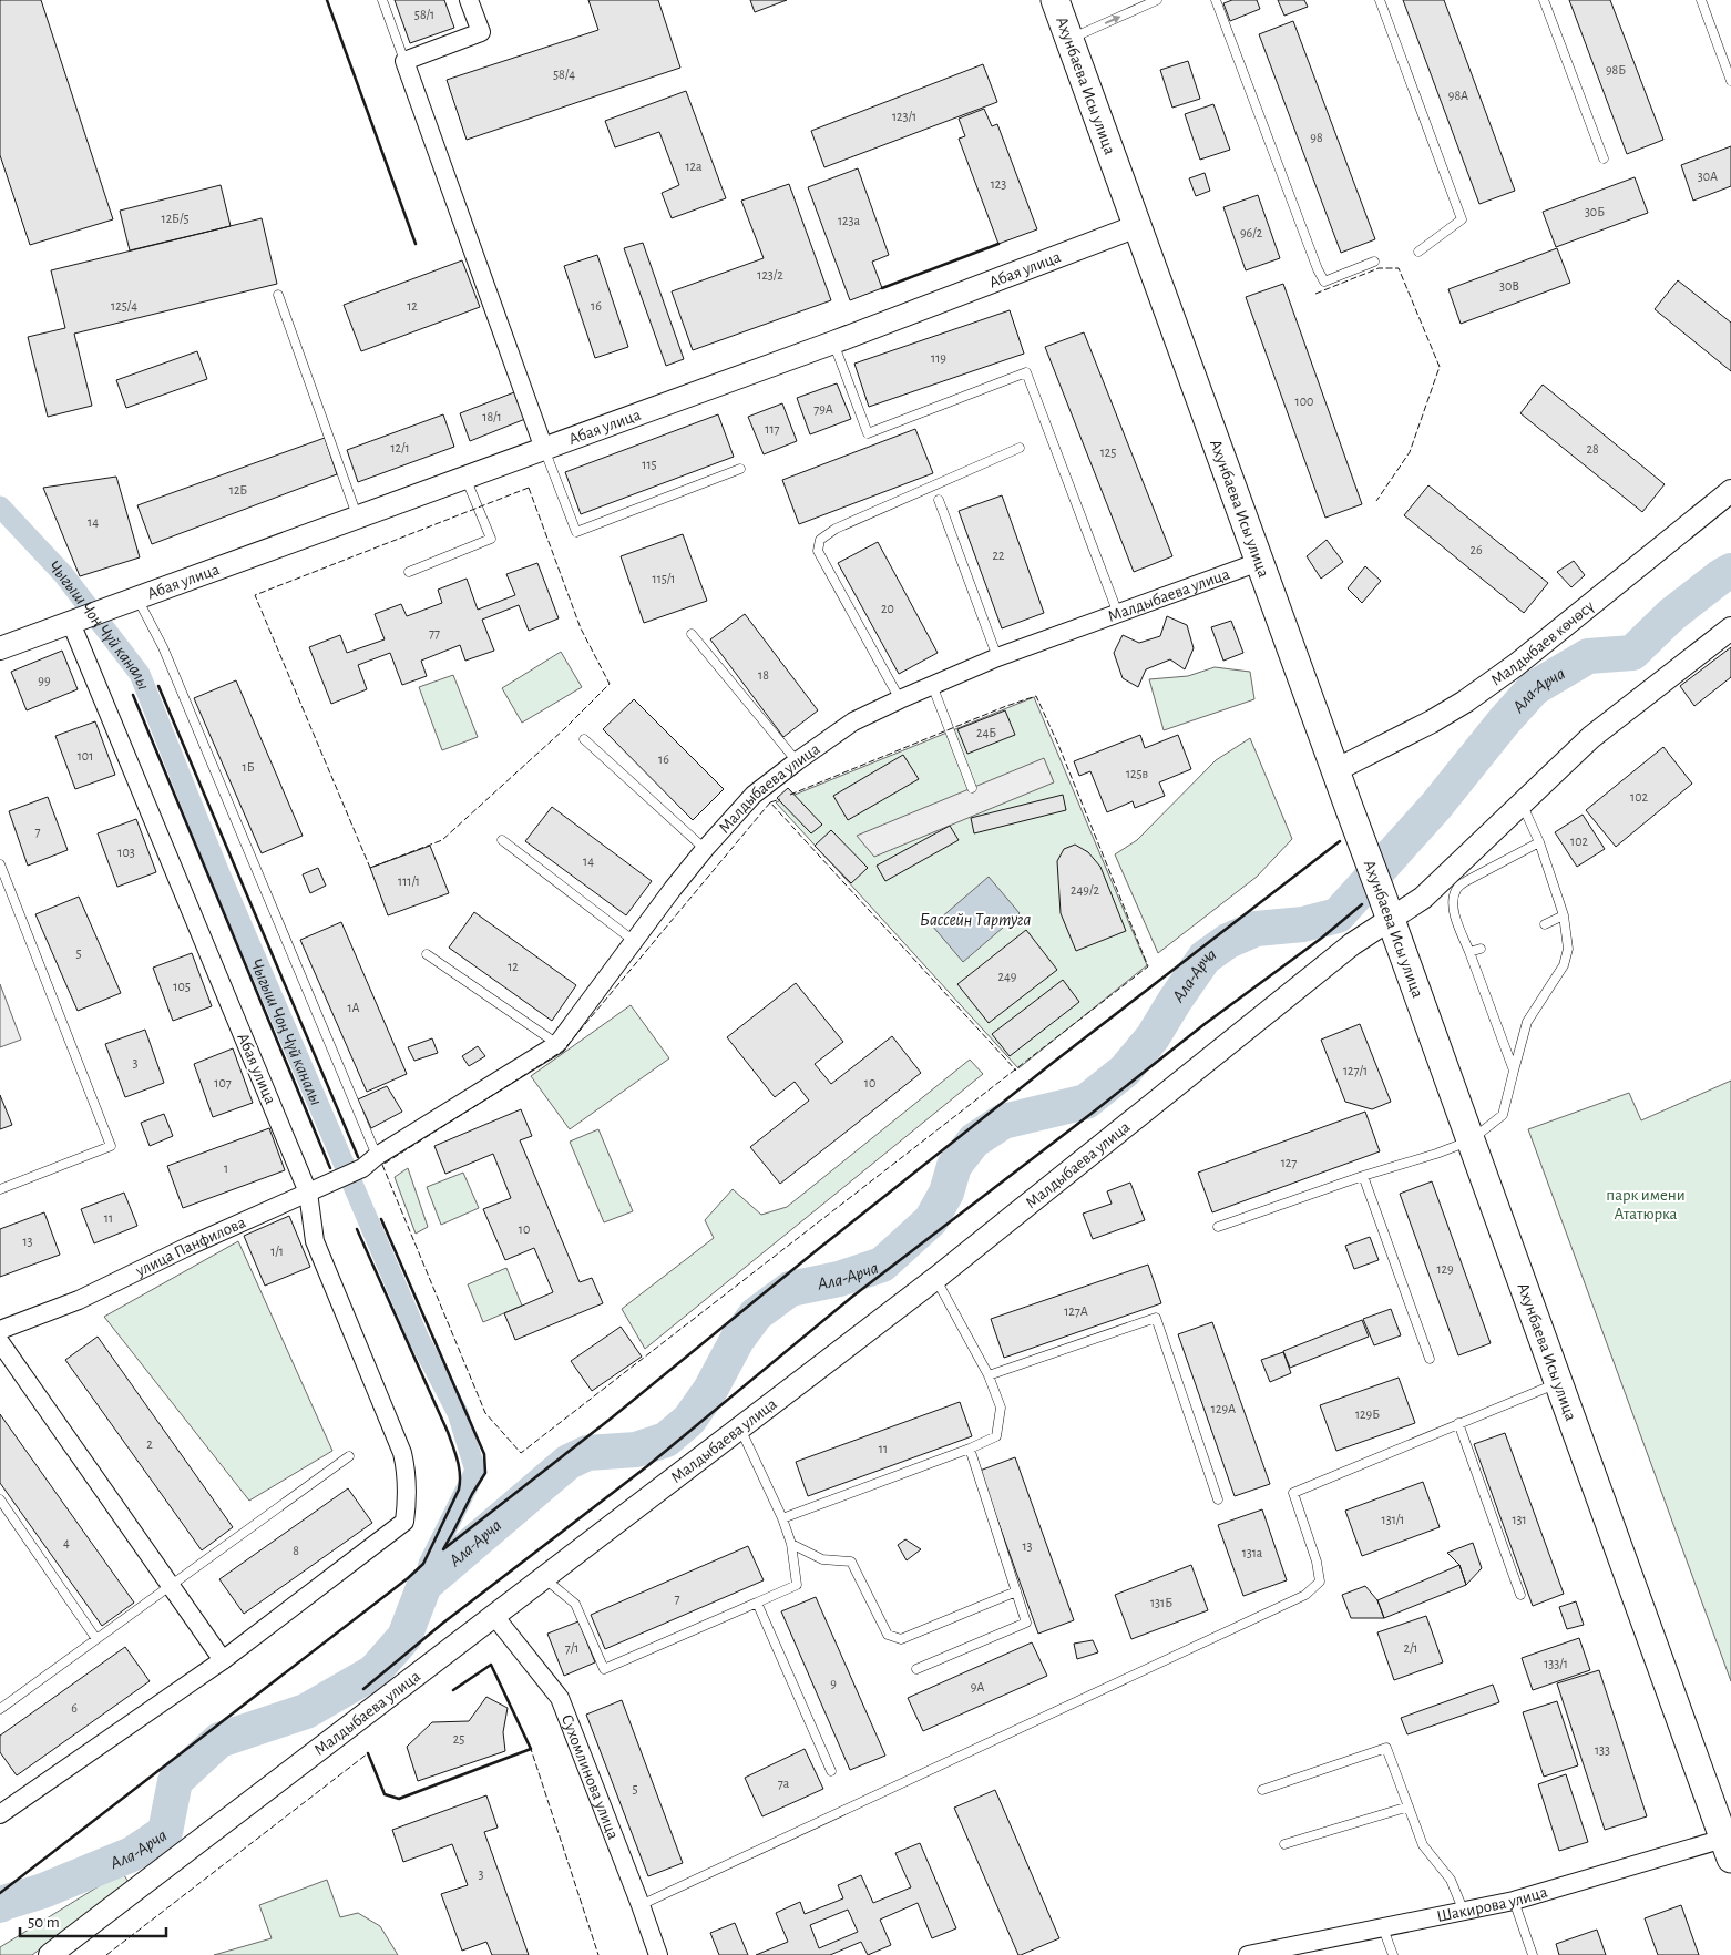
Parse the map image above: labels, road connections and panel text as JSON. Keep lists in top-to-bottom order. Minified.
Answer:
{"streets":{"main road":["Ахунбаева Исы улица"],"street":["Абая улица","Малдыбаева улица","Малдыбаев көчөсү","улица Панфилова","Сухомлинова улица","Шакирова улица"]},"crossings":[["Ахунбаева Исы улица","Абая улица"],["Ахунбаева Исы улица","Малдыбаева улица"],["Ахунбаева Исы улица","Малдыбаев көчөсү"],["Ахунбаева Исы улица","Шакирова улица"],["Абая улица","улица Панфилова"],["Малдыбаева улица","улица Панфилова"],["Малдыбаева улица","Сухомлинова улица"]],"water":["Чыгыш Чоң Чүй каналы","Ала-Арча","Бассейн Тартуга"],"parks":["парк имени Ататюрка"],"house_numbers":["58/1","98Б","58/4","98А","123/1","98","12a","30А","123","30Б","12Б/5","123а","96/2","123/2","30В","125/4","12","16","119","100","79А","18/1","117","12/1","28","125","115","12Б","14","26","22","115/1","20","77","18","99","24Б","101","16","1Б","125в","102","7","102","103","14","111/1","249/2","5","12","249","105","1А","3","127/1","107","10","127","1","11","10","13","1/1","129","127А","129А","129Б","2","11","131/1","131","4","13","8","131а","7","131Б","7/1","2/1","133/1","9","9А","6","25","133","7a","5","3"],"scale_bar":"50 m"}
